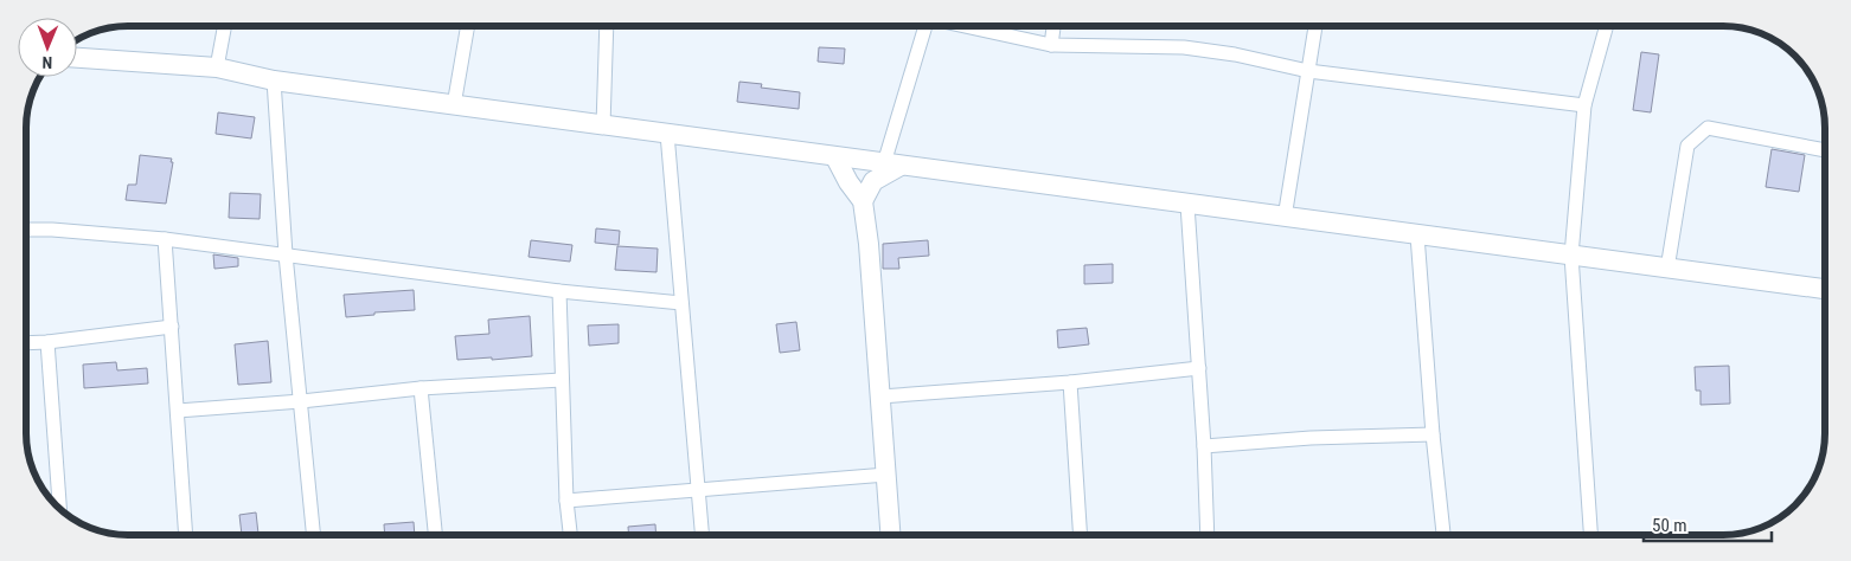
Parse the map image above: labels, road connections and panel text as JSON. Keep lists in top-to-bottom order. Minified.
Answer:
{"scale_bar":"50 m","north":"bottom"}
